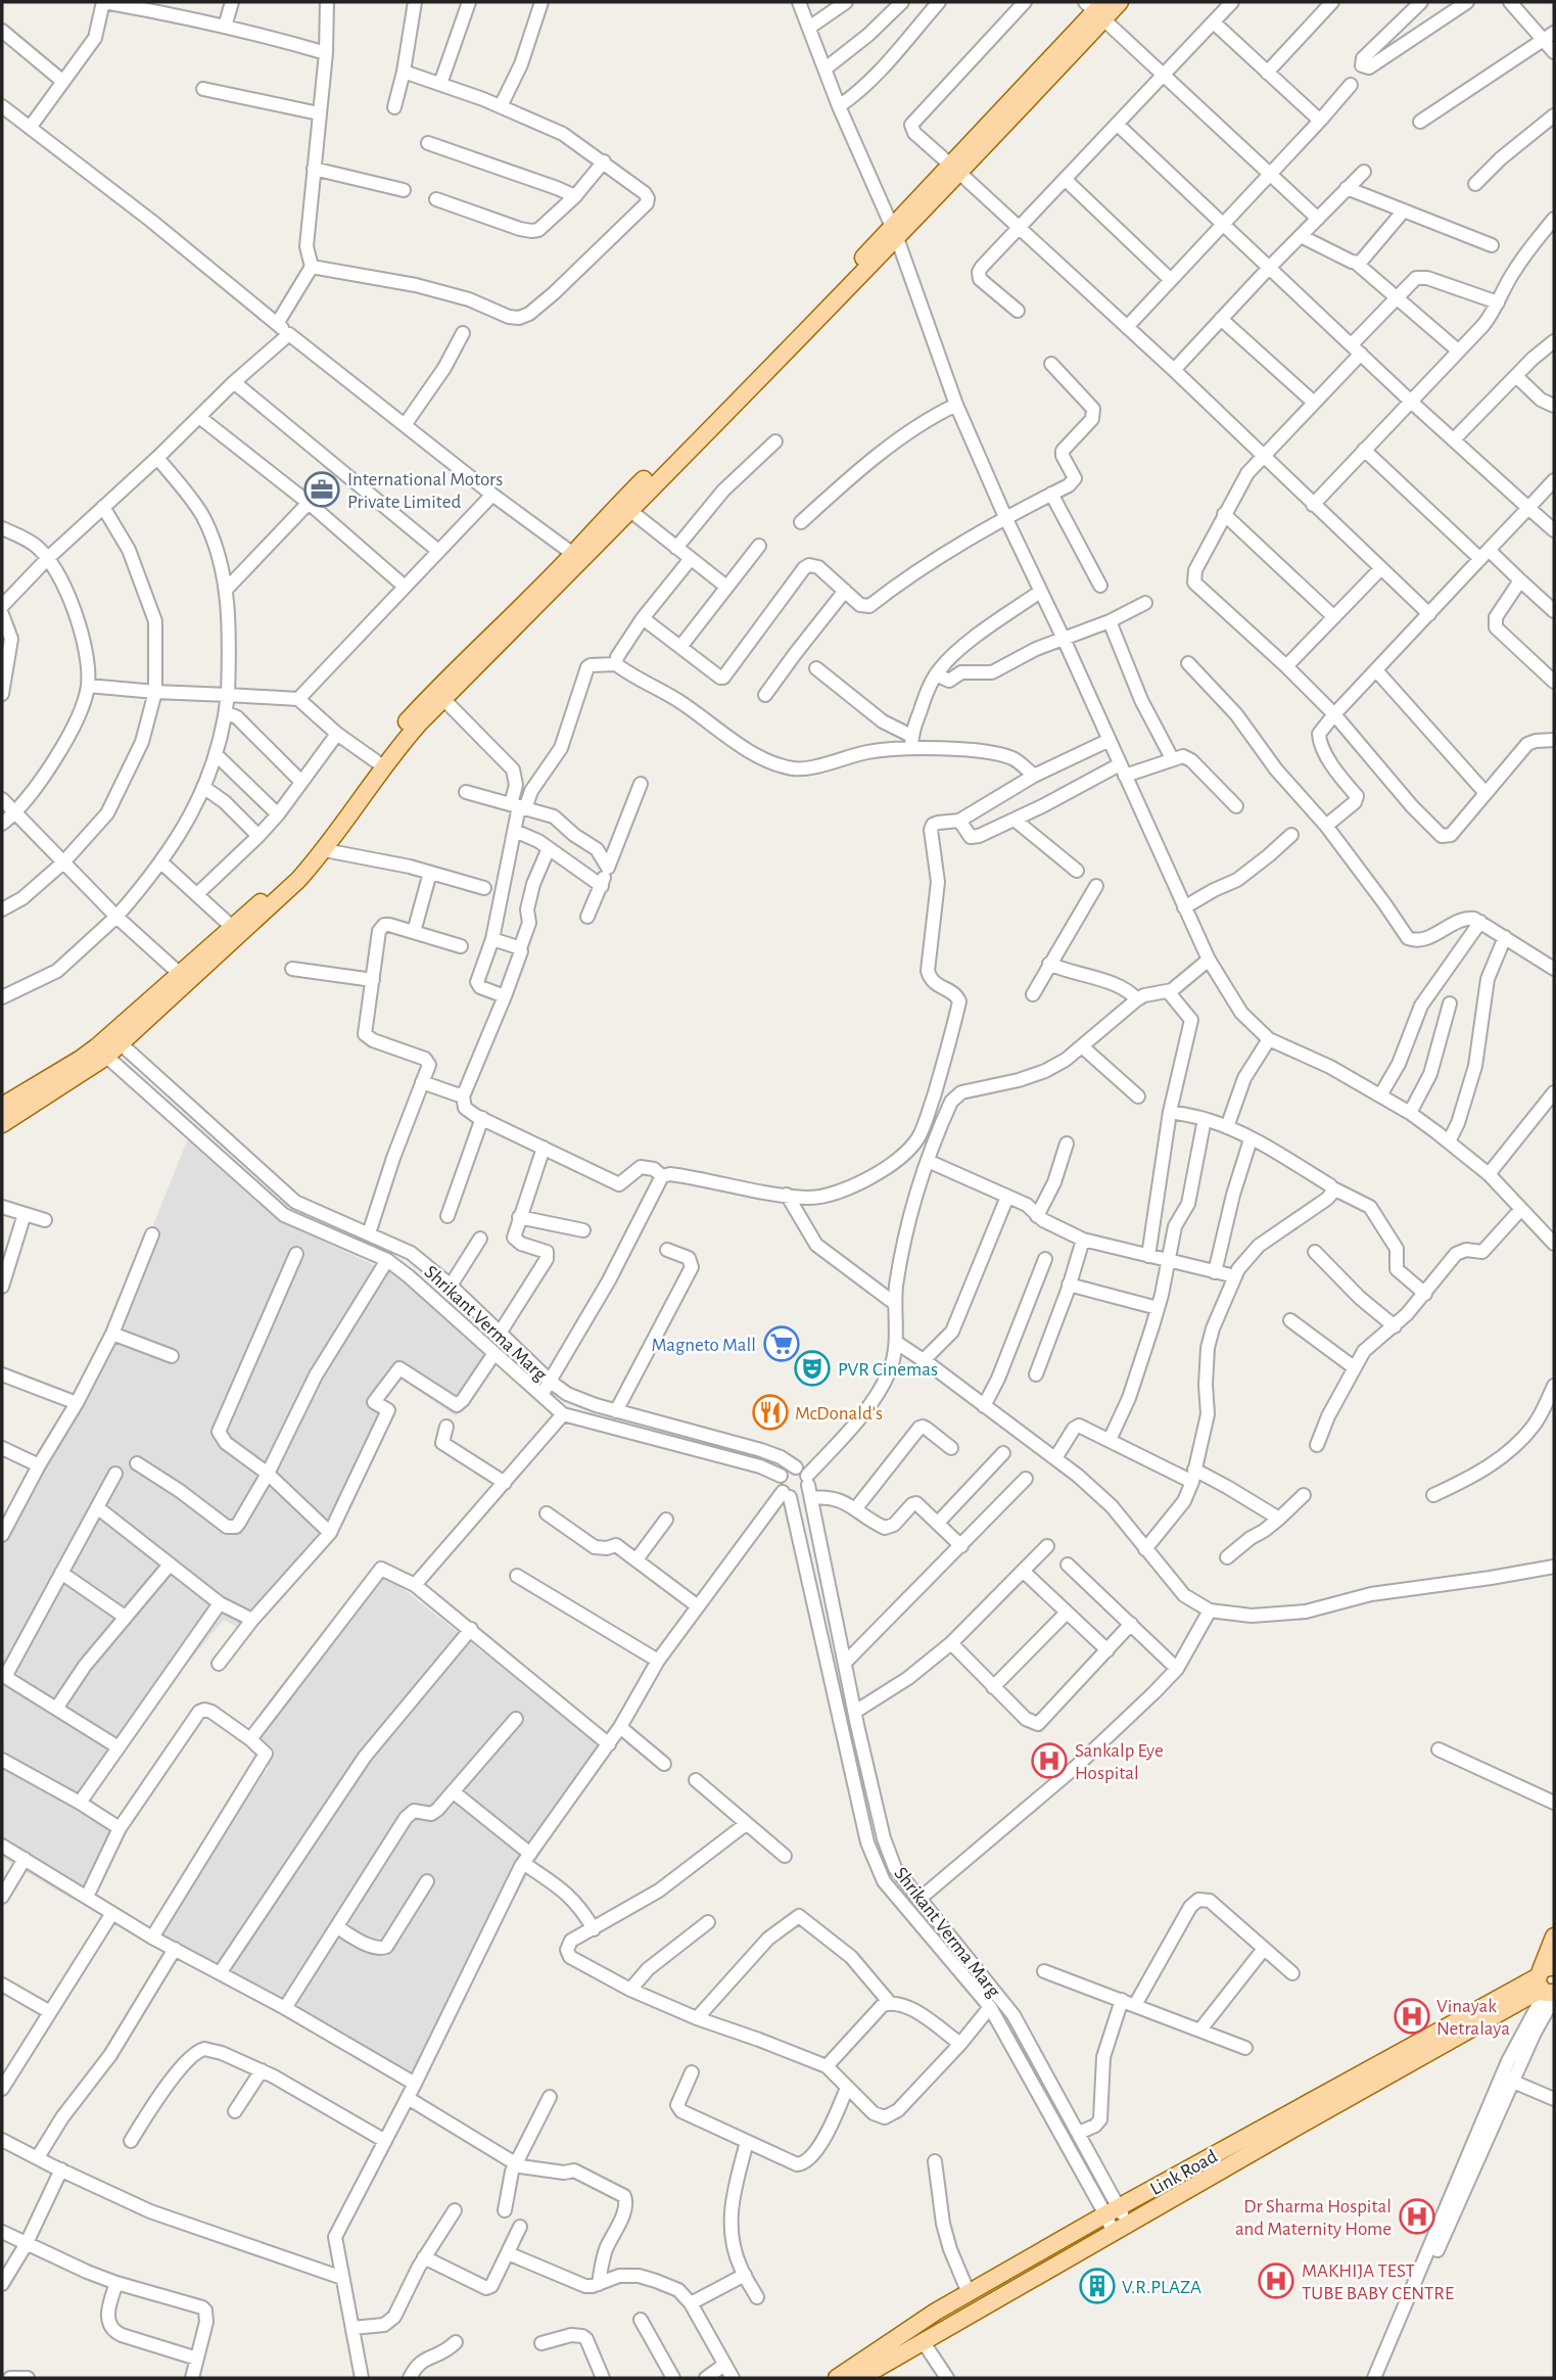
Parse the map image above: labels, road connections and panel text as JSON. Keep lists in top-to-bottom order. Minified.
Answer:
{"streets":{"main road":["Link Road"],"street":["Shrikant Verma Marg"]},"crossings":[["Shrikant Verma Marg","Link Road"]],"places":{"office":["International Motors Private Limited"],"supermarket":["Magneto Mall"],"theatre":["PVR Cinemas"],"restaurant":["McDonald's"],"hospital":["Sankalp Eye Hospital","Vinayak Netralaya","Dr Sharma Hospital and Maternity Home","MAKHIJA TEST TUBE BABY CENTRE"],"building":["V.R.PLAZA"]}}
